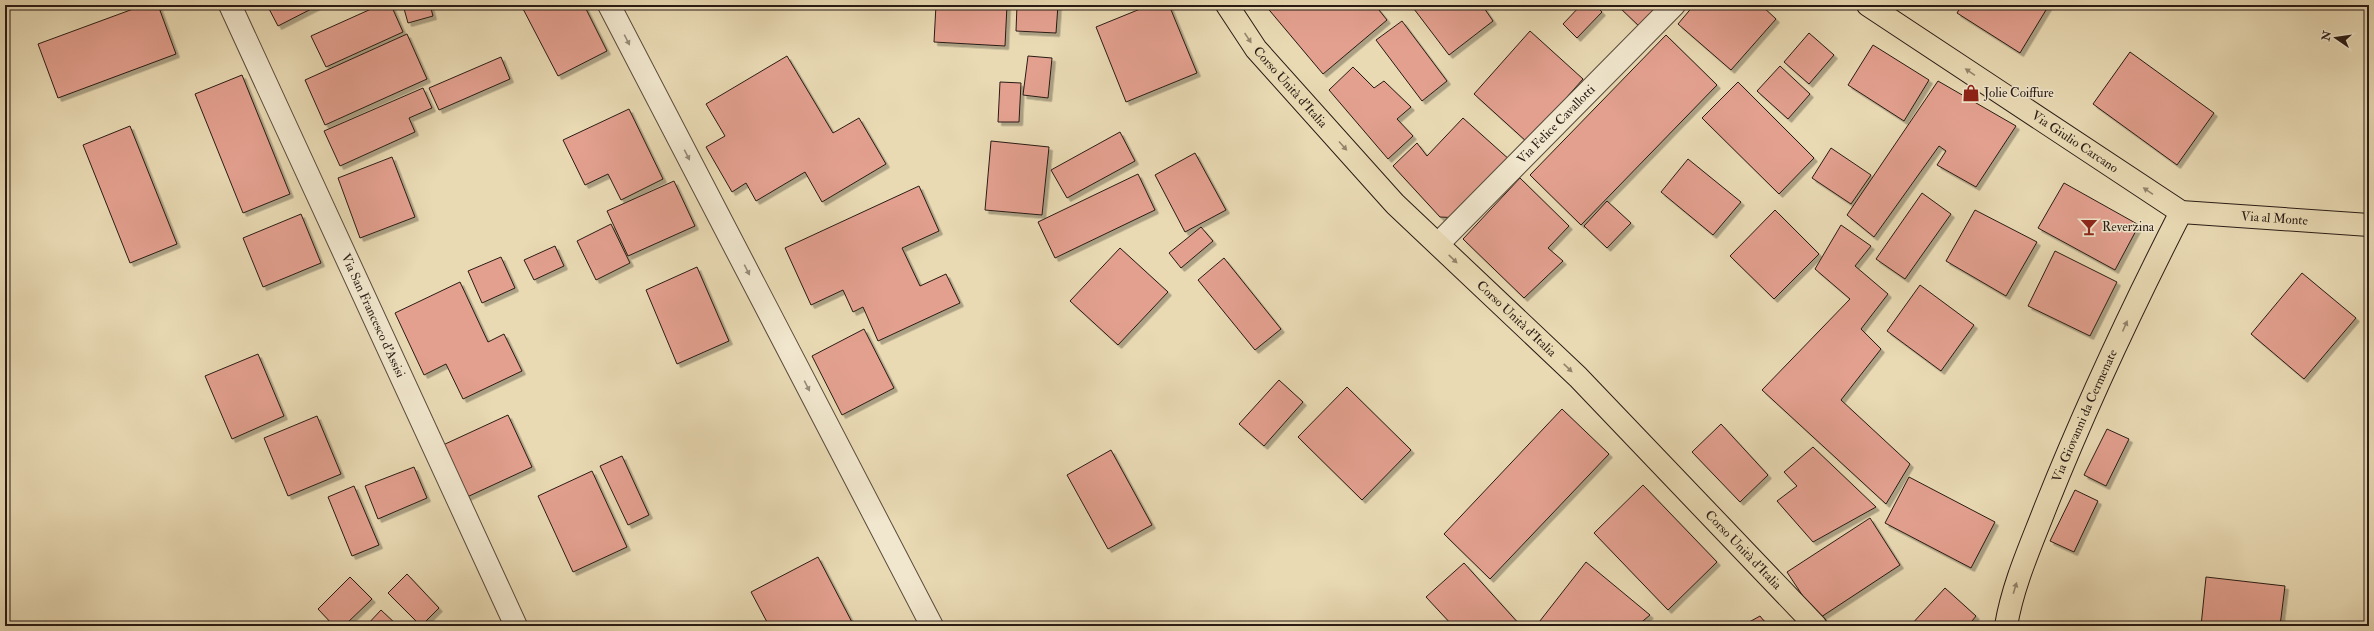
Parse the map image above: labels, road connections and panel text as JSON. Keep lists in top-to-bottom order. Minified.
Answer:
{"streets":{"main road":["Corso Unità d'Italia","Via Giulio Carcano","Via al Monte","Via Giovanni da Cermenate"],"street":["Via Felice Cavallotti","Via San Francesco d'Assisi"]},"crossings":[["Corso Unità d'Italia","Via Felice Cavallotti"],["Via Giulio Carcano","Via al Monte"],["Via Giulio Carcano","Via Giovanni da Cermenate"],["Via al Monte","Via Giovanni da Cermenate"]],"one_way":["Corso Unità d'Italia","Via Giulio Carcano","Via Giovanni da Cermenate"],"places":{"shop":["Jolie Coiffure"],"bar":["Reverzina"]},"north":"left"}
